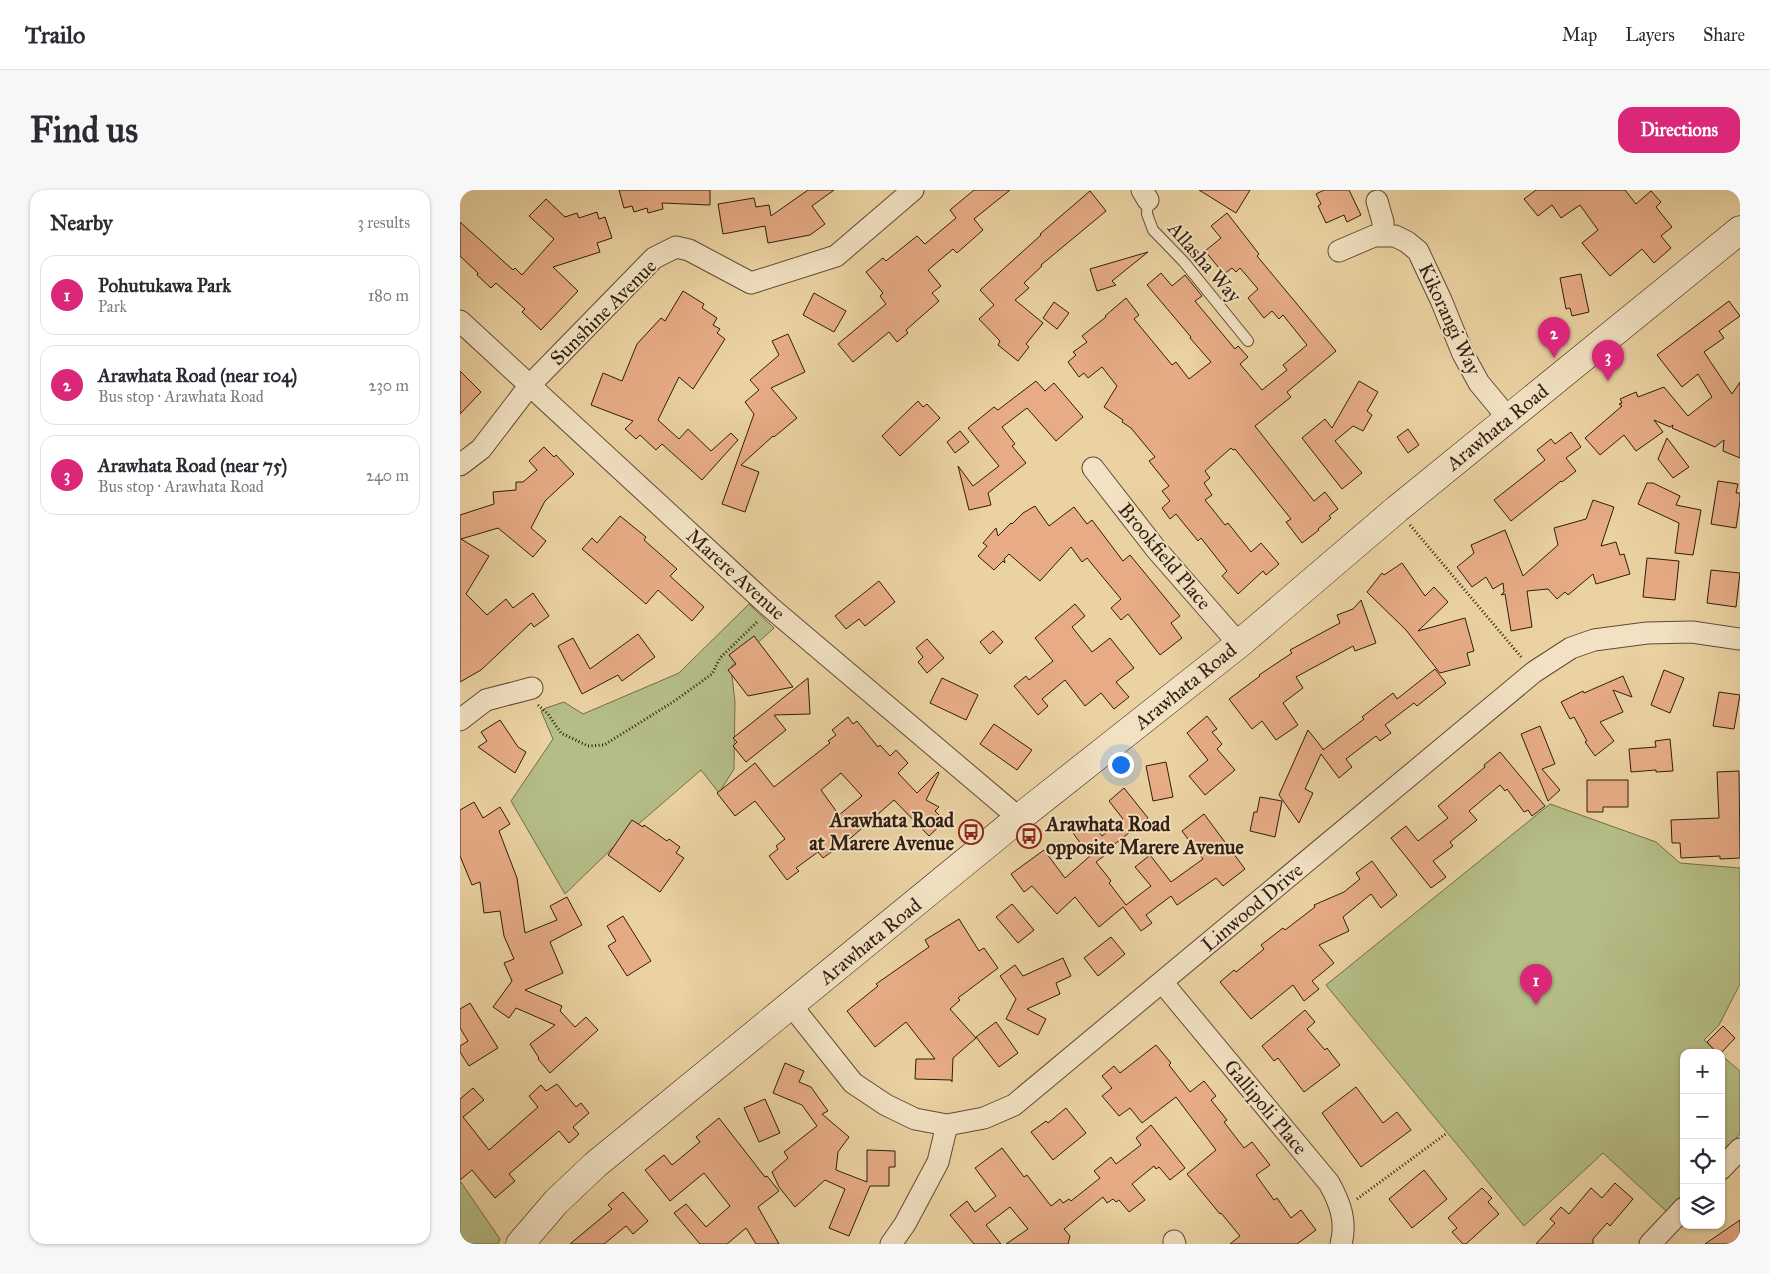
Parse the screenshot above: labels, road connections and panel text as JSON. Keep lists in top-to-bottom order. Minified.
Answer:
{"streets":{"main road":["Arawhata Road"],"street":["Sunshine Avenue","Kikorangi Way","Brookfield Place","Marere Avenue","Linwood Drive","Gallipoli Place"],"lane":["Allasha Way"]},"crossings":[["Sunshine Avenue","Marere Avenue"],["Kikorangi Way","Arawhata Road"],["Arawhata Road","Brookfield Place"],["Arawhata Road","Marere Avenue"],["Arawhata Road","Linwood Drive"],["Linwood Drive","Gallipoli Place"]],"places":{"bus stop":["Arawhata Road at Marere Avenue","Arawhata Road opposite Marere Avenue"]},"page":{"header":"Trailo","nav":["Map","Layers","Share"],"buttons":"Directions","title":"Find us","heading":["Nearby","3 results"],"list":[{"mark":"1","name":"Pohutukawa Park","note":"Park","value":"180 m"},{"mark":"2","name":"Arawhata Road (near 104)","note":"Bus stop · Arawhata Road","value":"230 m"},{"mark":"3","name":"Arawhata Road (near 75)","note":"Bus stop · Arawhata Road","value":"240 m"}],"pins":["2","3","1"],"map_buttons":["+","−"]}}
